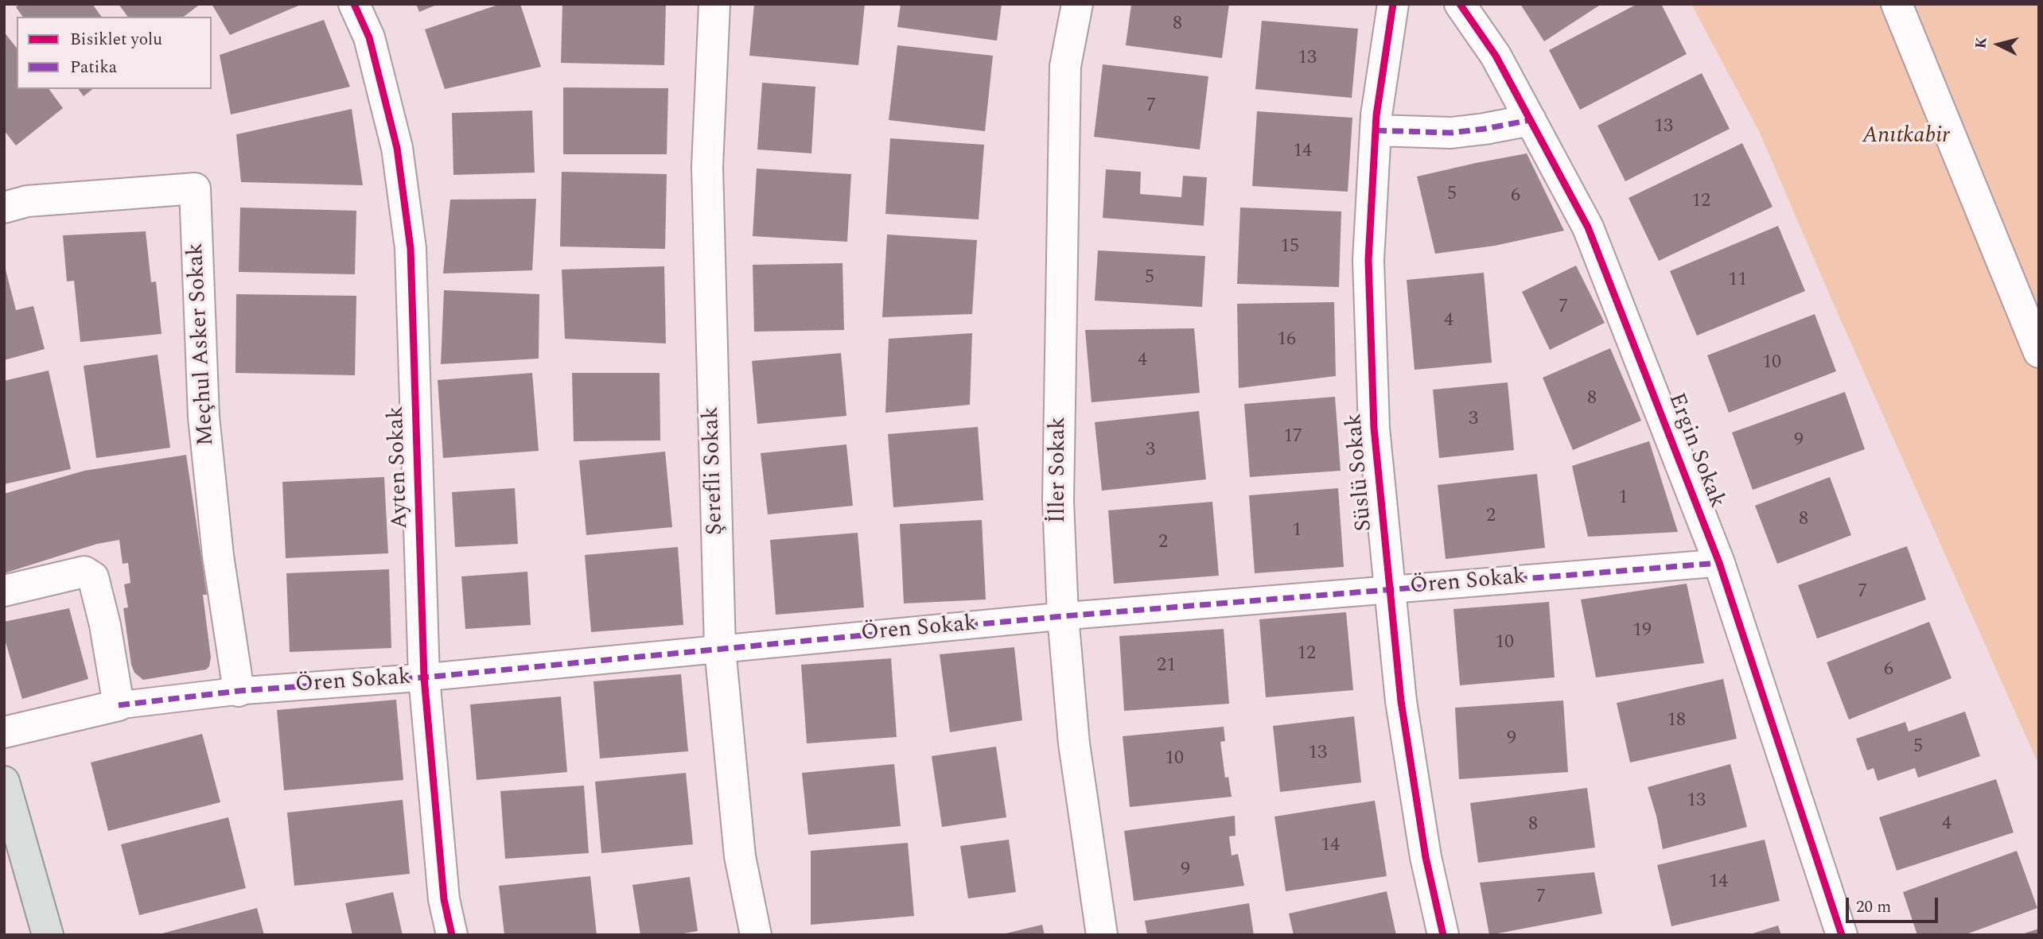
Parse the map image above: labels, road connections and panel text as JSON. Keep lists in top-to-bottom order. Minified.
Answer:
{"streets":{"street":["Meçhul Asker Sokak","Ergin Sokak","Ayten Sokak","İller Sokak","Şerefli Sokak","Süslü Sokak","Ören Sokak"]},"crossings":[["Meçhul Asker Sokak","Ören Sokak"],["Ergin Sokak","Ören Sokak"],["Ayten Sokak","Ören Sokak"],["İller Sokak","Ören Sokak"],["Şerefli Sokak","Ören Sokak"],["Süslü Sokak","Ören Sokak"]],"parks":["Anıtkabir"],"house_numbers":["8","13","7","13","14","5","6","12","15","5","11","7","4","16","4","10","8","3","17","9","3","1","2","8","1","2","7","19","10","12","21","6","18","9","5","13","10","13","4","8","14","9","14","7"],"legend":["Bisiklet yolu","Patika"],"scale_bar":"20 m","north":"left"}
